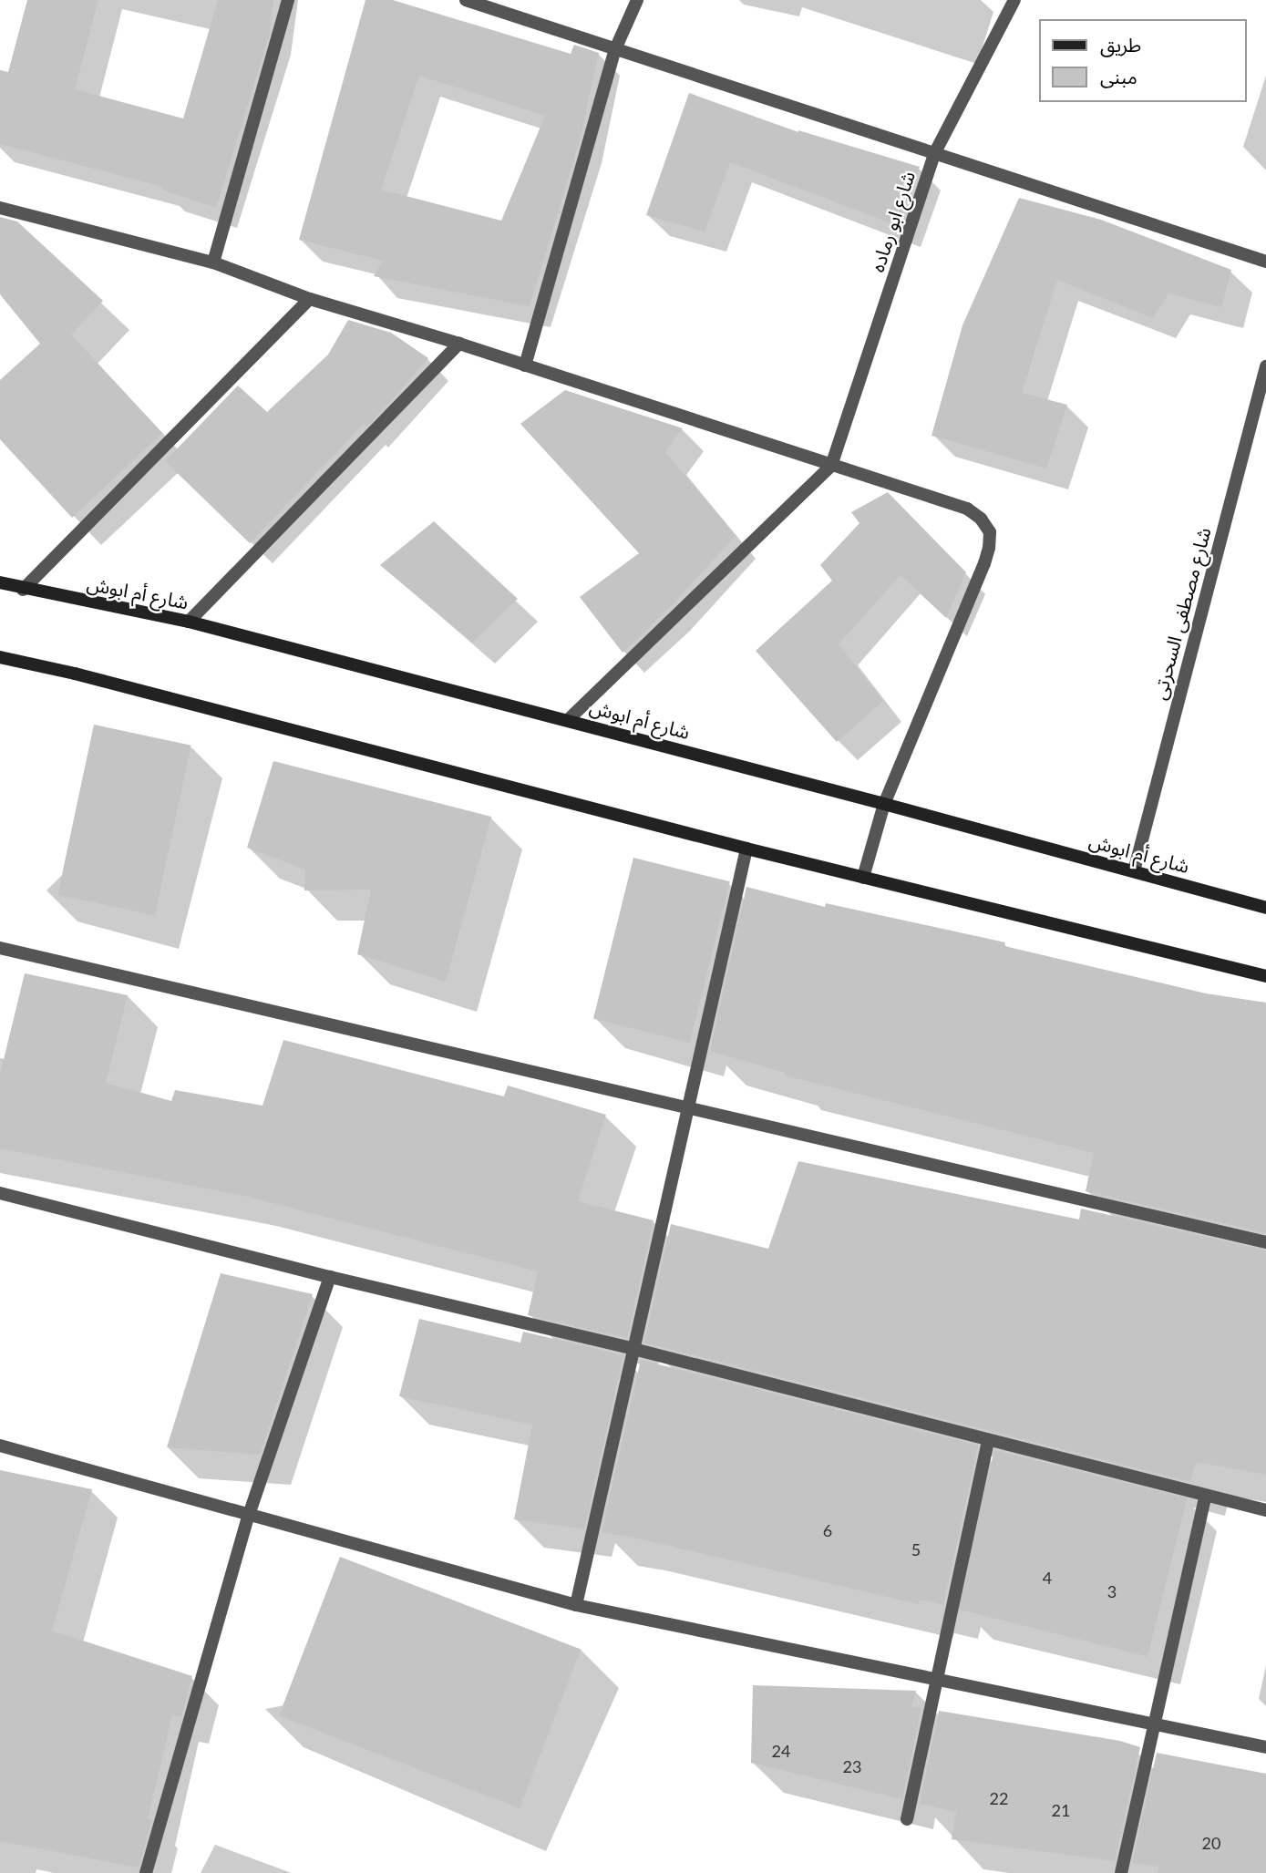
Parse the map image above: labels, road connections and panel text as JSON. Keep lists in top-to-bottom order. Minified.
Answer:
{"streets":{"street":["شارع ابو رماده","شارع أم ابوش","شارع مصطفى السحرتى"]},"crossings":[["شارع أم ابوش","شارع مصطفى السحرتى"]],"house_numbers":["6","5","4","3","24","23","22","21","20"],"legend":["طريق","مبنى"]}
